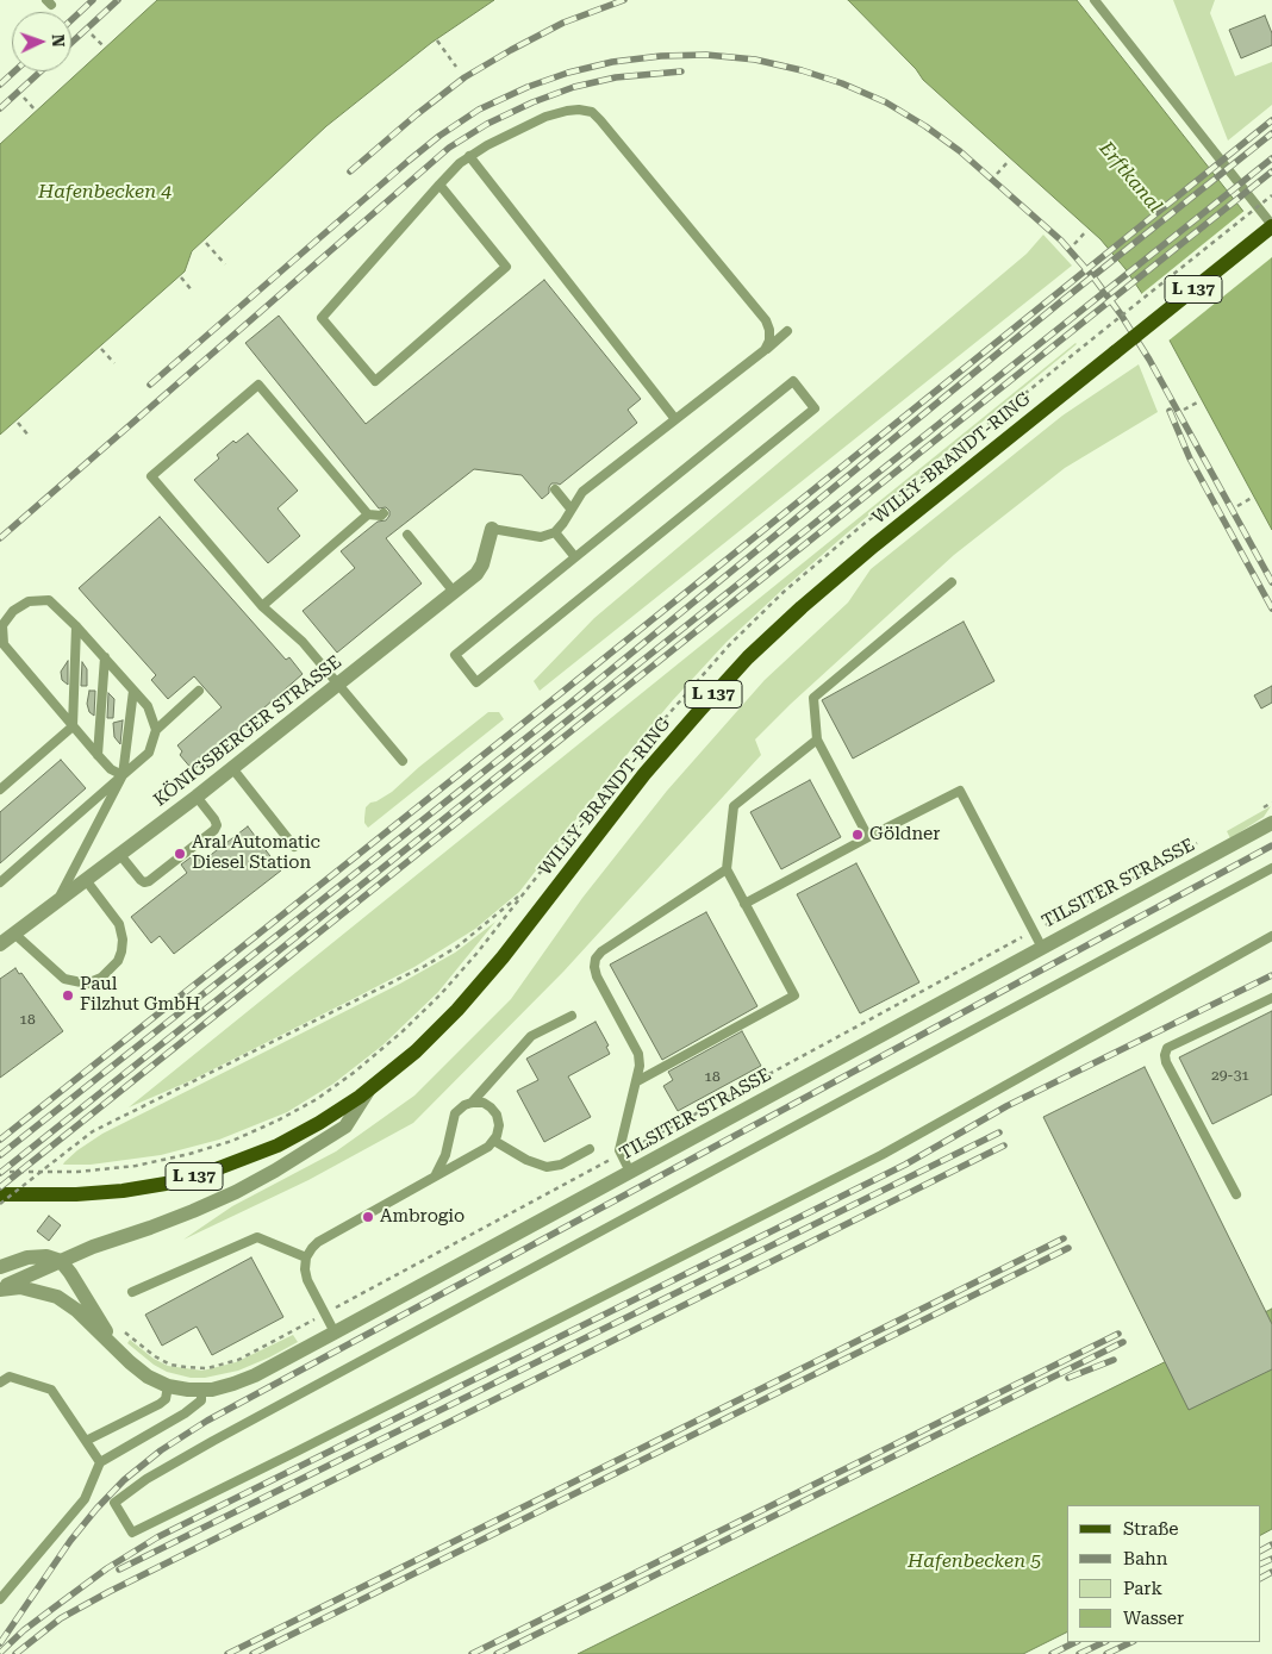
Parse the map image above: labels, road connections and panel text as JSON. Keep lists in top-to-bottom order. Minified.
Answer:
{"streets":{"main road":["L 137","WILLY-BRANDT-RING"],"street":["KÖNIGSBERGER STRASSE","TILSITER STRASSE"]},"crossings":[["WILLY-BRANDT-RING","TILSITER STRASSE"]],"water":["Erftkanal","Hafenbecken 4","Hafenbecken 5"],"places":["Göldner","Aral Automatic Diesel Station","Paul Filzhut GmbH","Ambrogio"],"house_numbers":["18","29-31","18"],"legend":["Straße","Bahn","Park","Wasser"],"north":"right"}
